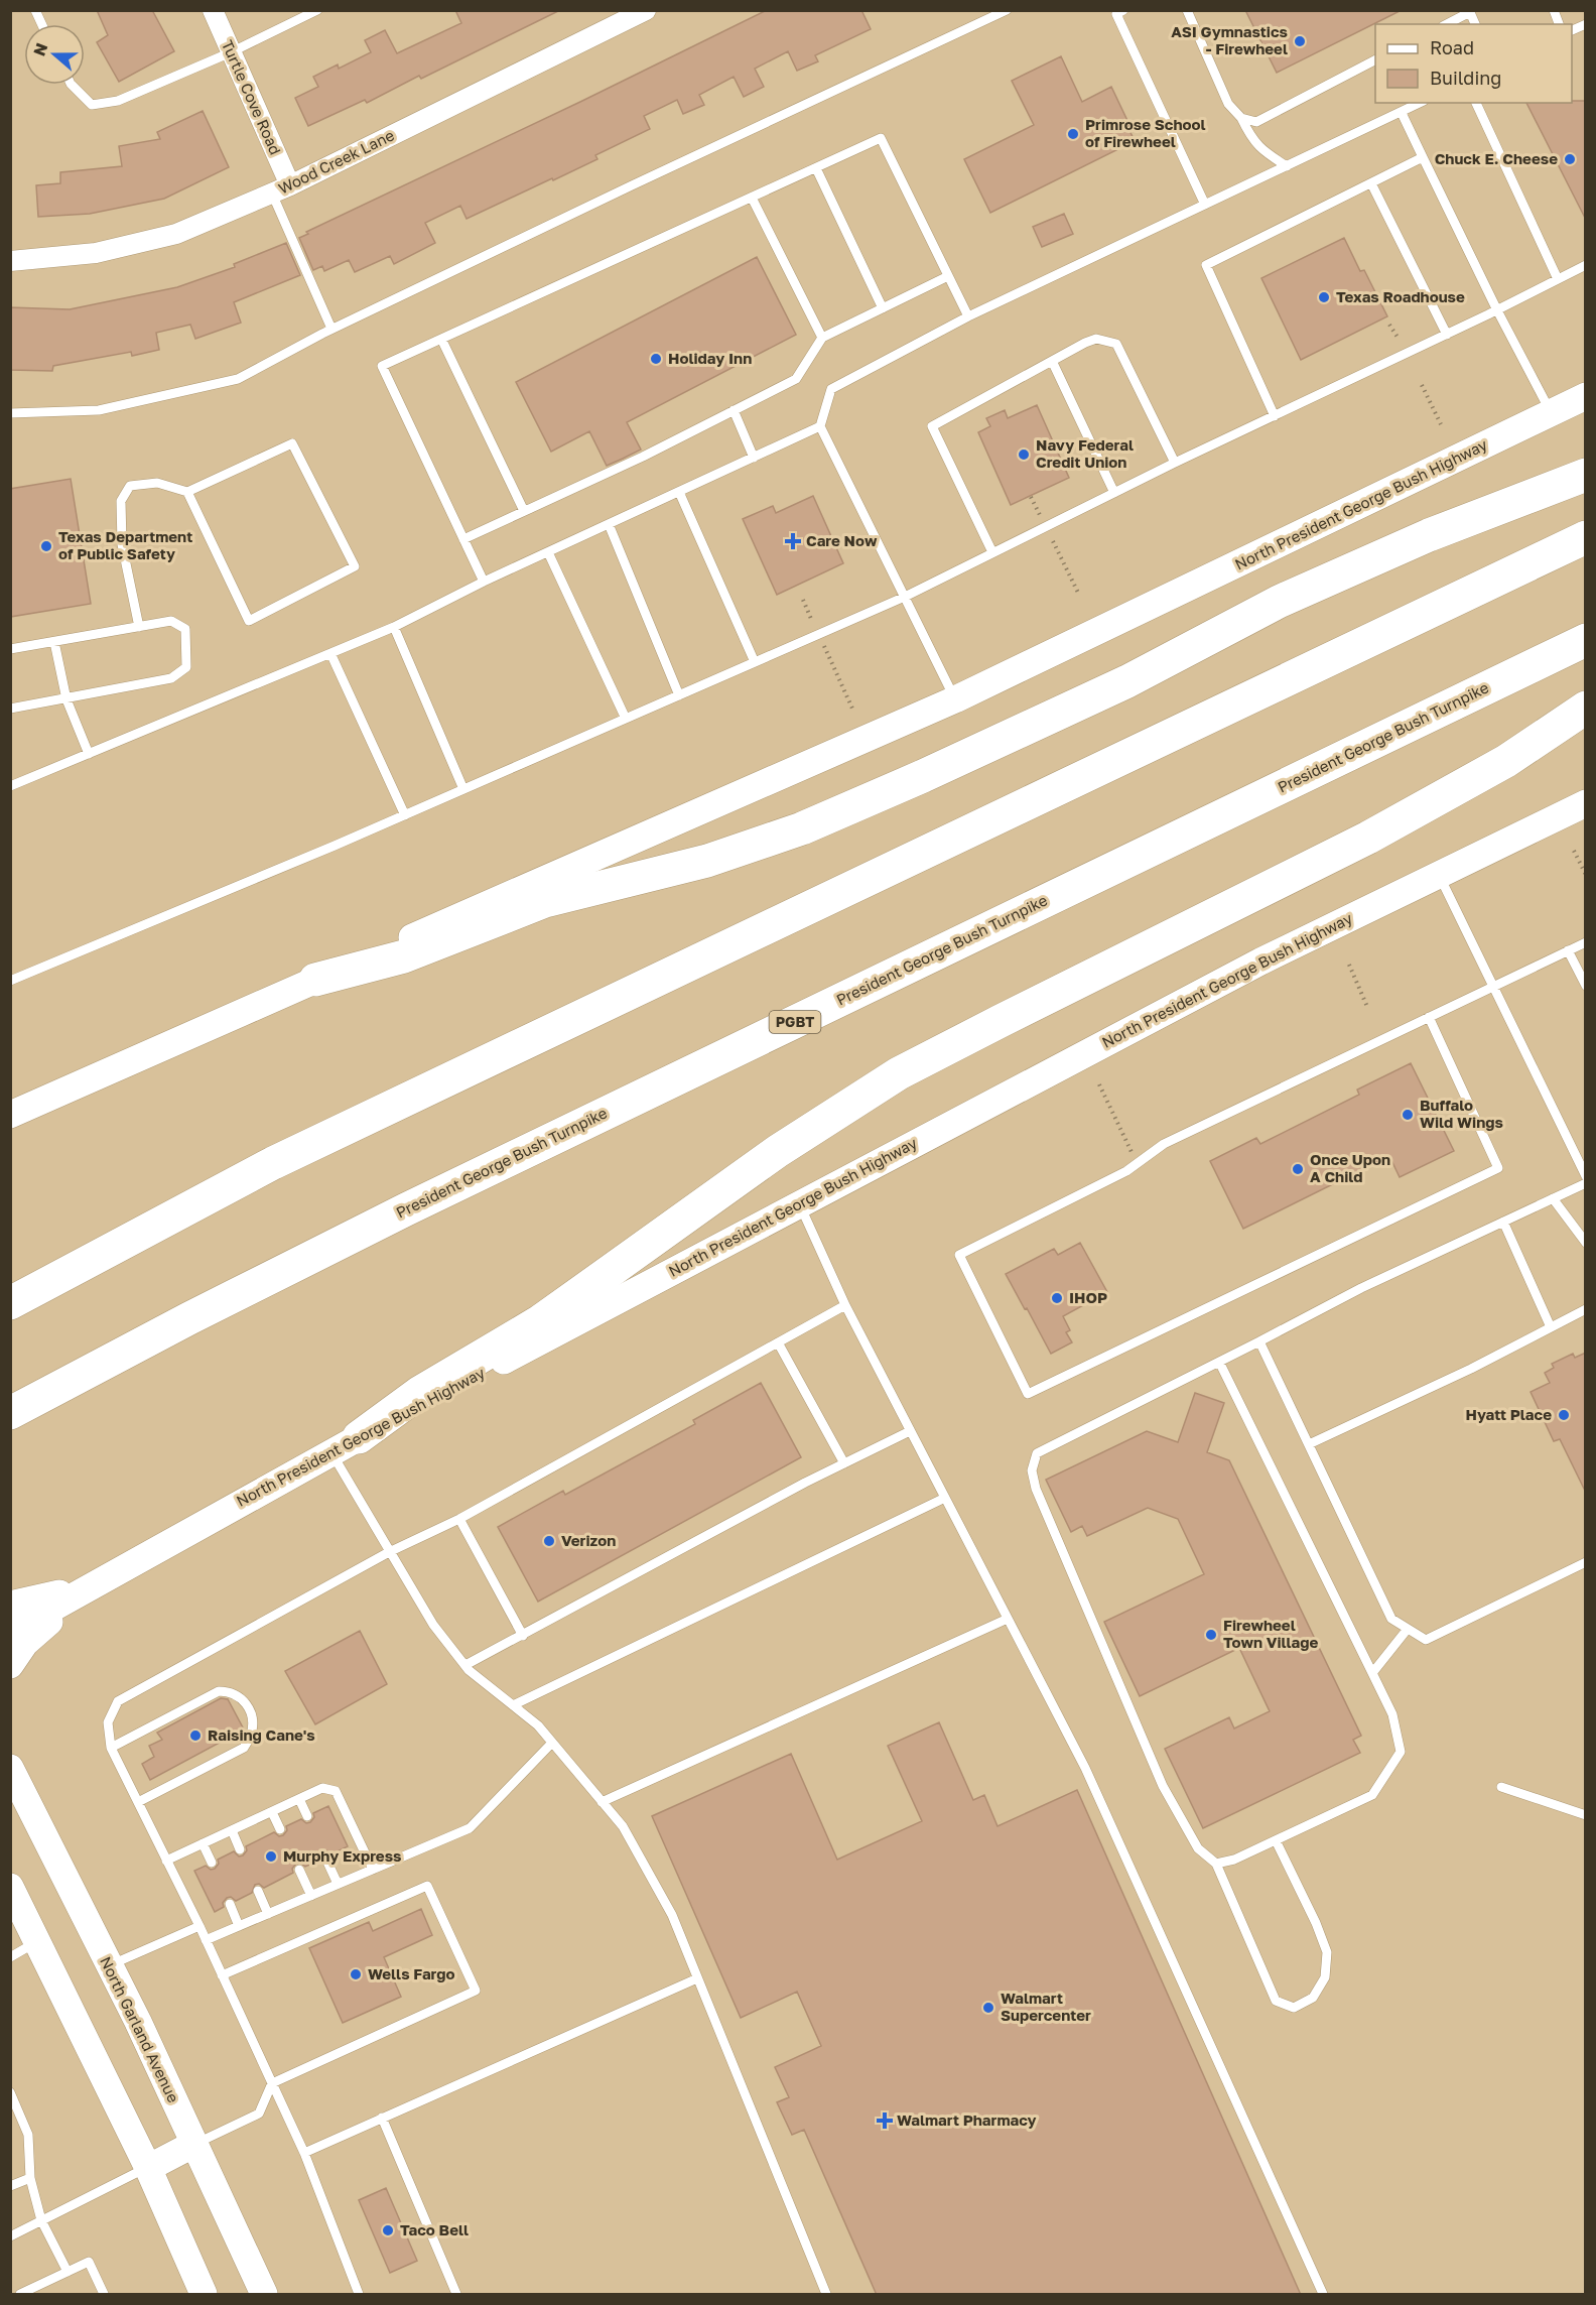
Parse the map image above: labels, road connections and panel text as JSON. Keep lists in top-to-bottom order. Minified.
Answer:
{"streets":{"highway":["President George Bush Turnpike","PGBT"],"main road":["North President George Bush Highway","North Garland Avenue"],"street":["Turtle Cove Road","Wood Creek Lane"]},"crossings":[["Turtle Cove Road","Wood Creek Lane"]],"places":{"other":["ASI Gymnastics - Firewheel","Primrose School of Firewheel","Chuck E. Cheese","Texas Roadhouse","Holiday Inn","Navy Federal Credit Union","Texas Department of Public Safety","Buffalo Wild Wings","Once Upon A Child","IHOP","Hyatt Place","Verizon","Firewheel Town Village","Raising Cane's","Murphy Express","Wells Fargo","Walmart Supercenter","Taco Bell"],"health":["Care Now","Walmart Pharmacy"]},"legend":["Road","Building"],"north":"left"}
